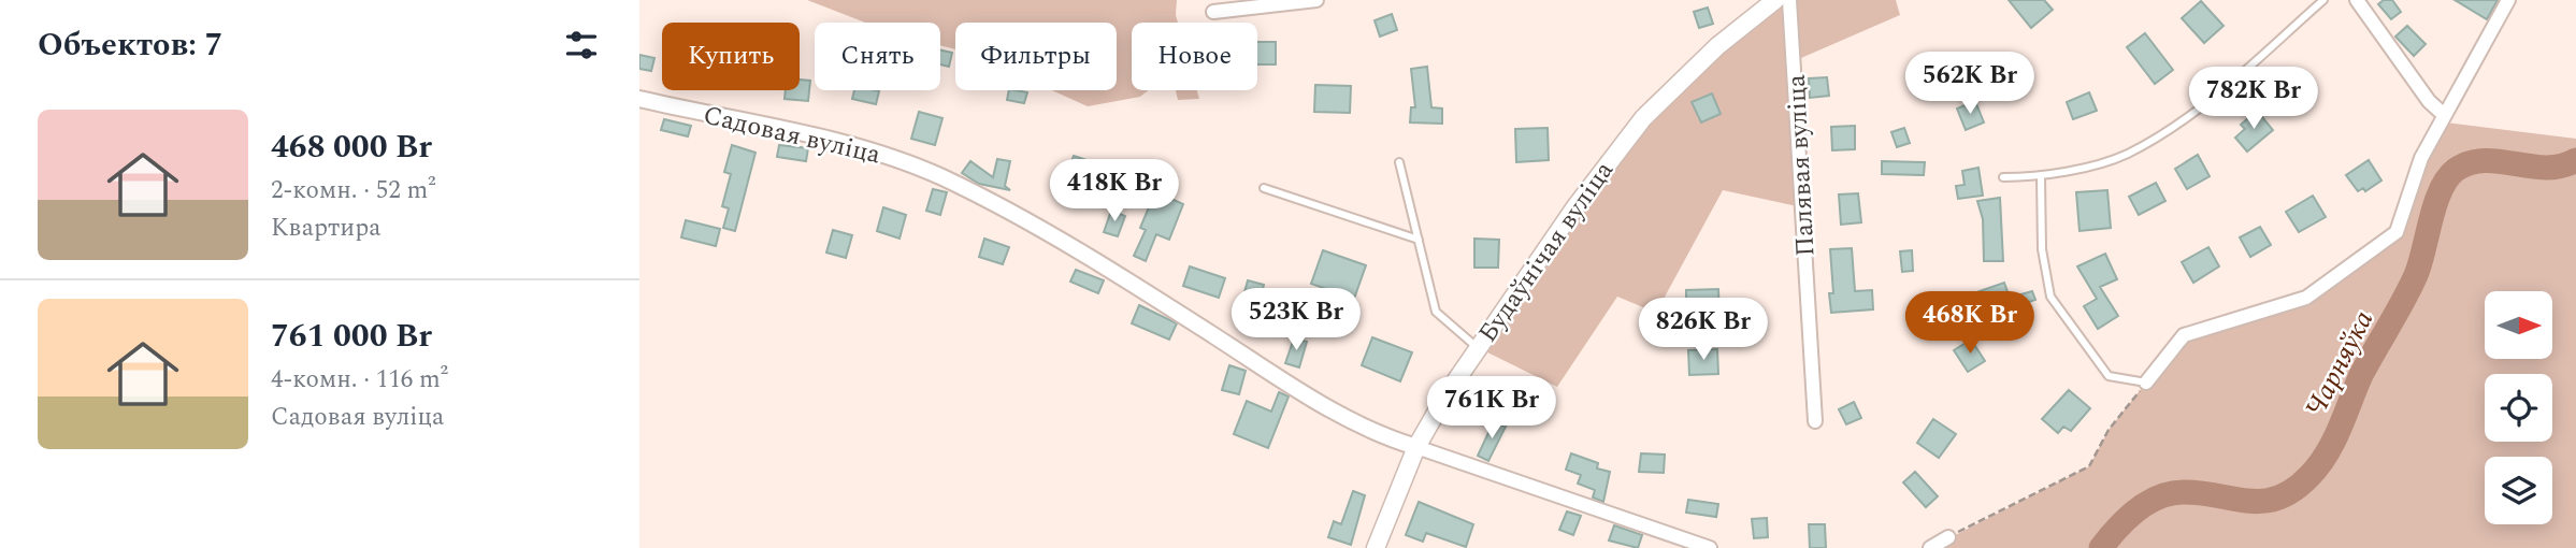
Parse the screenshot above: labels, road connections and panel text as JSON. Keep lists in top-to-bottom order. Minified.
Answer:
{"streets":{"main road":["Будаўнічая вуліца"],"street":["Садовая вуліца","Палявая вуліца"]},"crossings":[["Садовая вуліца","Будаўнічая вуліца"]],"water":["Чарняўка"],"north":"right","page":{"heading":"Объектов: 7","chip":["Купить","Снять","Фильтры","Новое"],"price":["562K Br","782K Br","418K Br","523K Br","468K Br","826K Br","761K Br"],"list":[{"name":"468 000 Br","note":"2-комн. · 52 m² · Квартира"},{"name":"761 000 Br","note":"4-комн. · 116 m² · Садовая вуліца"}]}}
